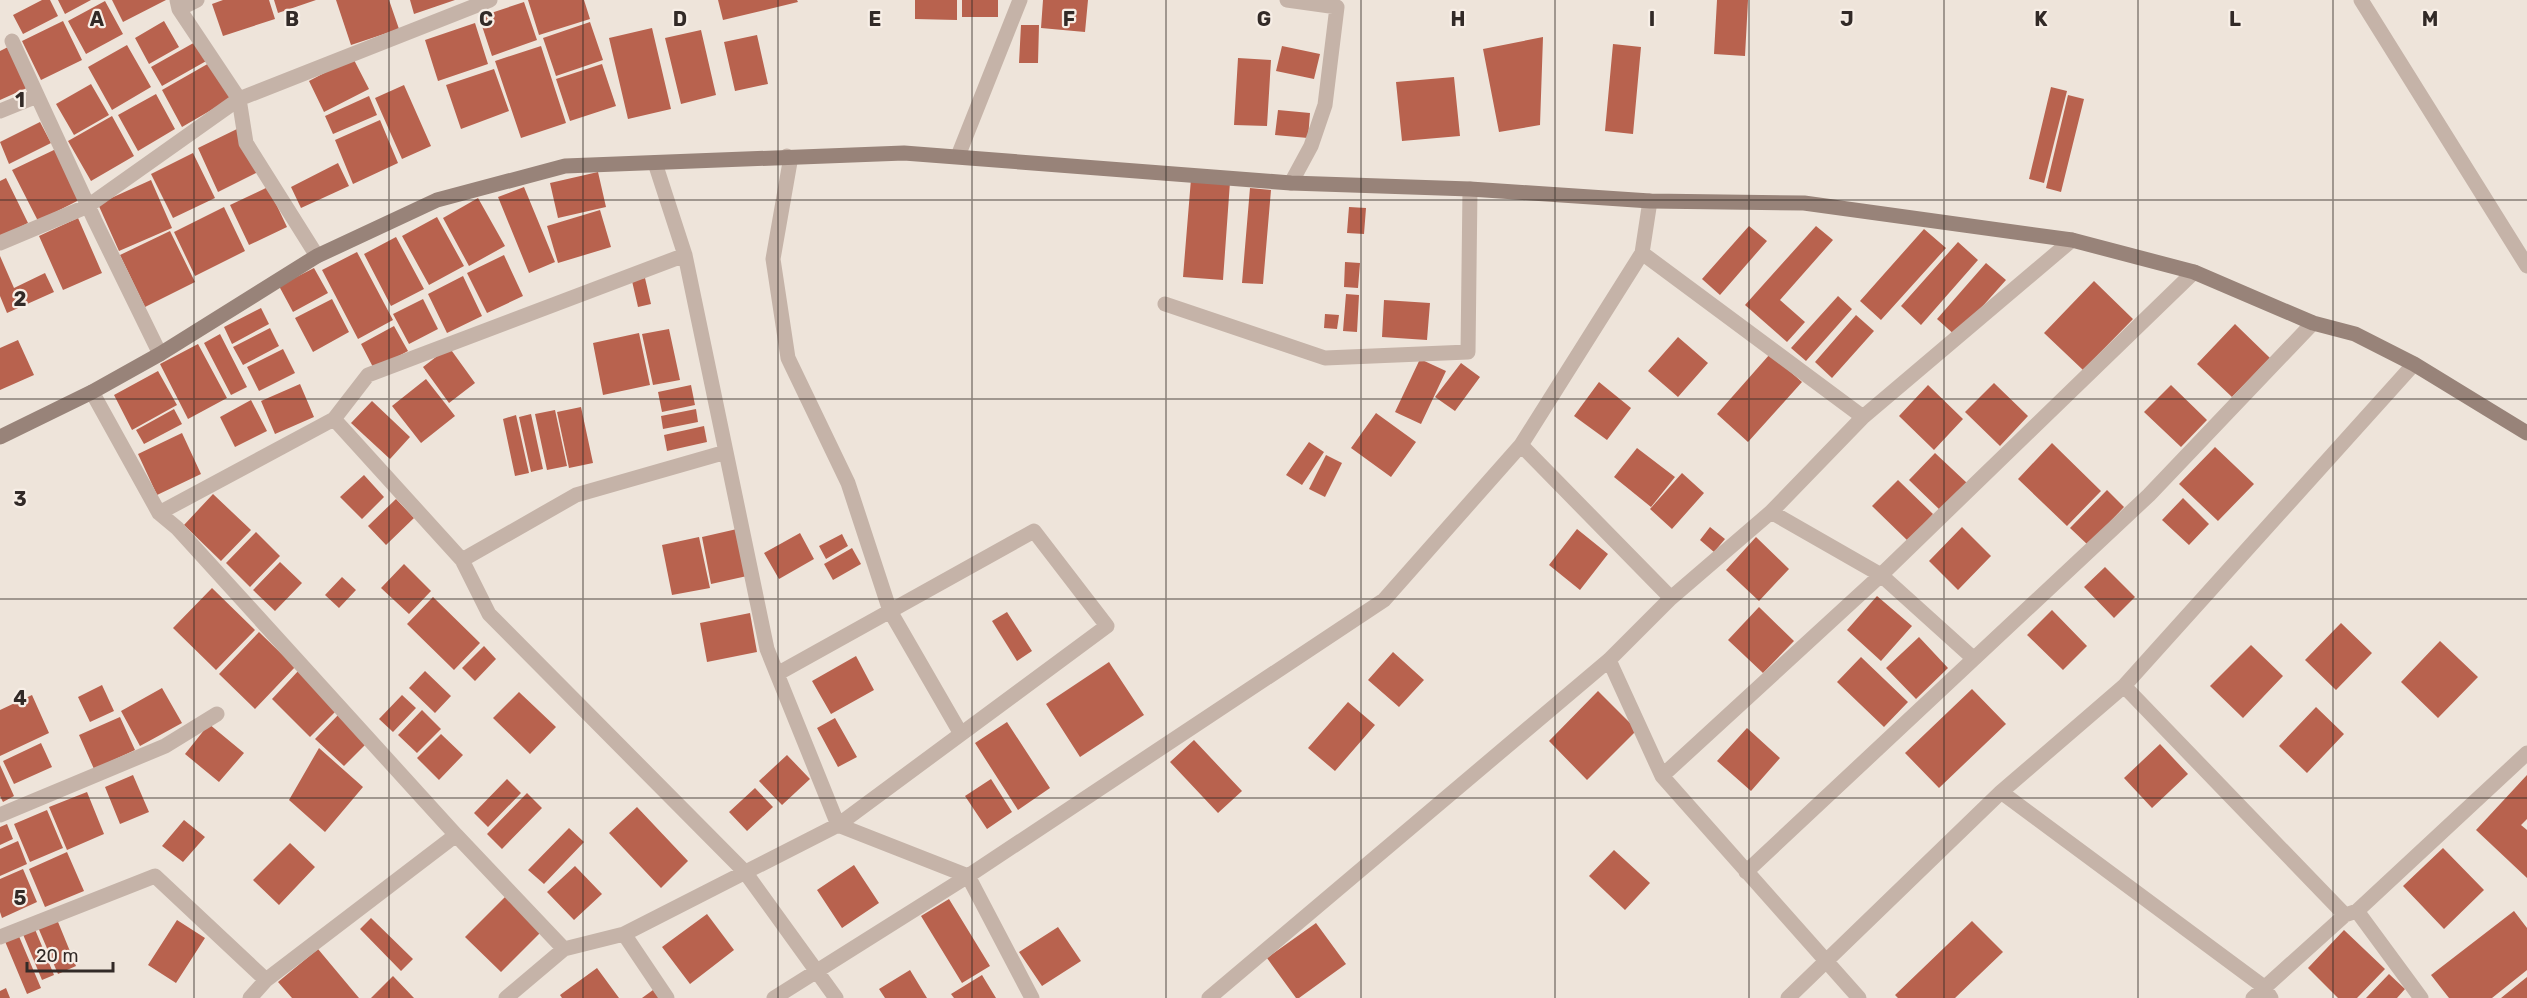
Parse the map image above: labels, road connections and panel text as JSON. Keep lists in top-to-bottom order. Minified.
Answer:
{"scale_bar":"20 m","grid":{"columns":["A","B","C","D","E","F","G","H","I","J","K","L","M"],"rows":["1","2","3","4","5"]}}
